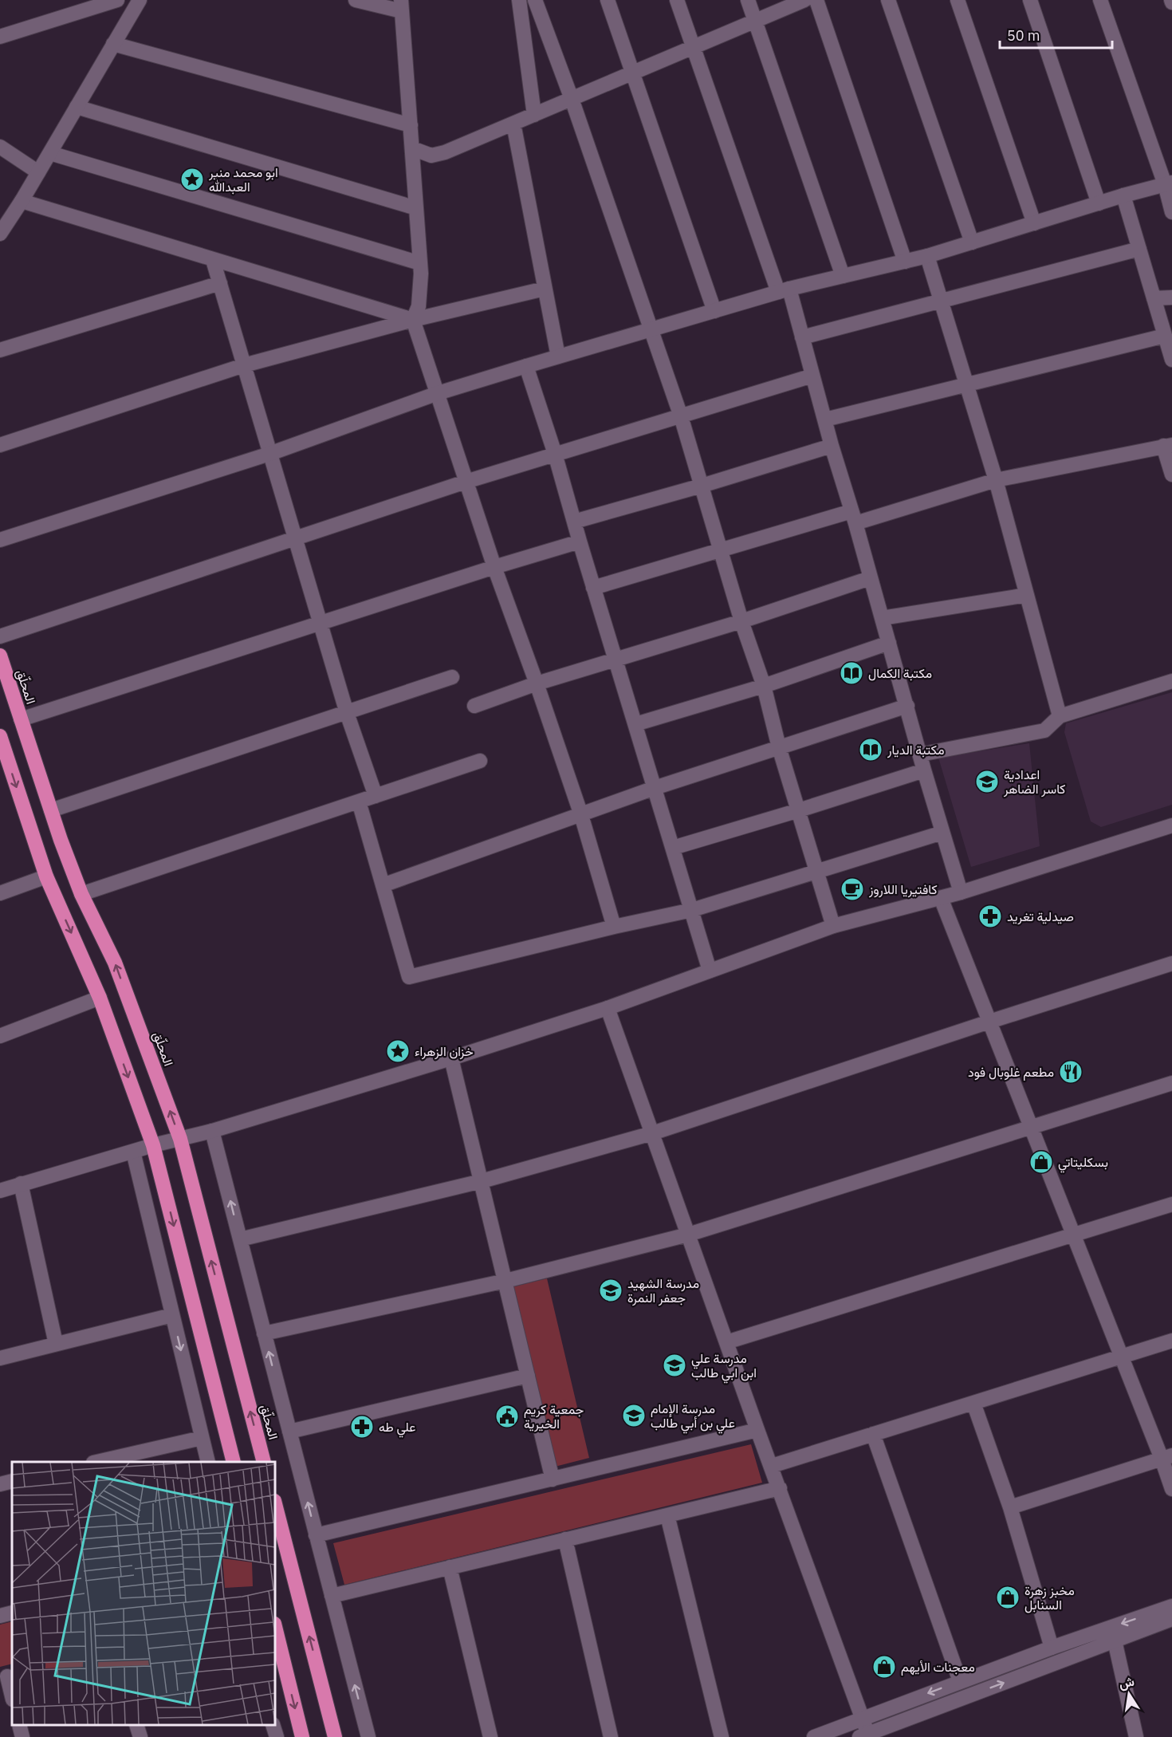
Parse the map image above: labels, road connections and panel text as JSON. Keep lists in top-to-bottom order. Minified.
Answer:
{"streets":{"highway":["المحلّق"]},"places":{"place":["ابو محمد منير العبدالله","خزان الزهراء"],"library":["مكتبة الكمال","مكتبة الديار"],"school or university":["اعدادية كاسر الضاهر","مدرسة الشهيد جعفر النمرة","مدرسة علي ابن ابي طالب","مدرسة الإمام علي بن أبي طالب"],"cafe":["كافتيريا اللاروز"],"pharmacy":["صيدلية تغريد","علي طه"],"restaurant":["مطعم غلوبال فود"],"shop":["بسكليتاتي","مخبز زهرة السنابل","معجنات الأيهم"],"public building":["جمعية كريم الخيرية"]},"scale_bar":"50 m","north":"top"}
